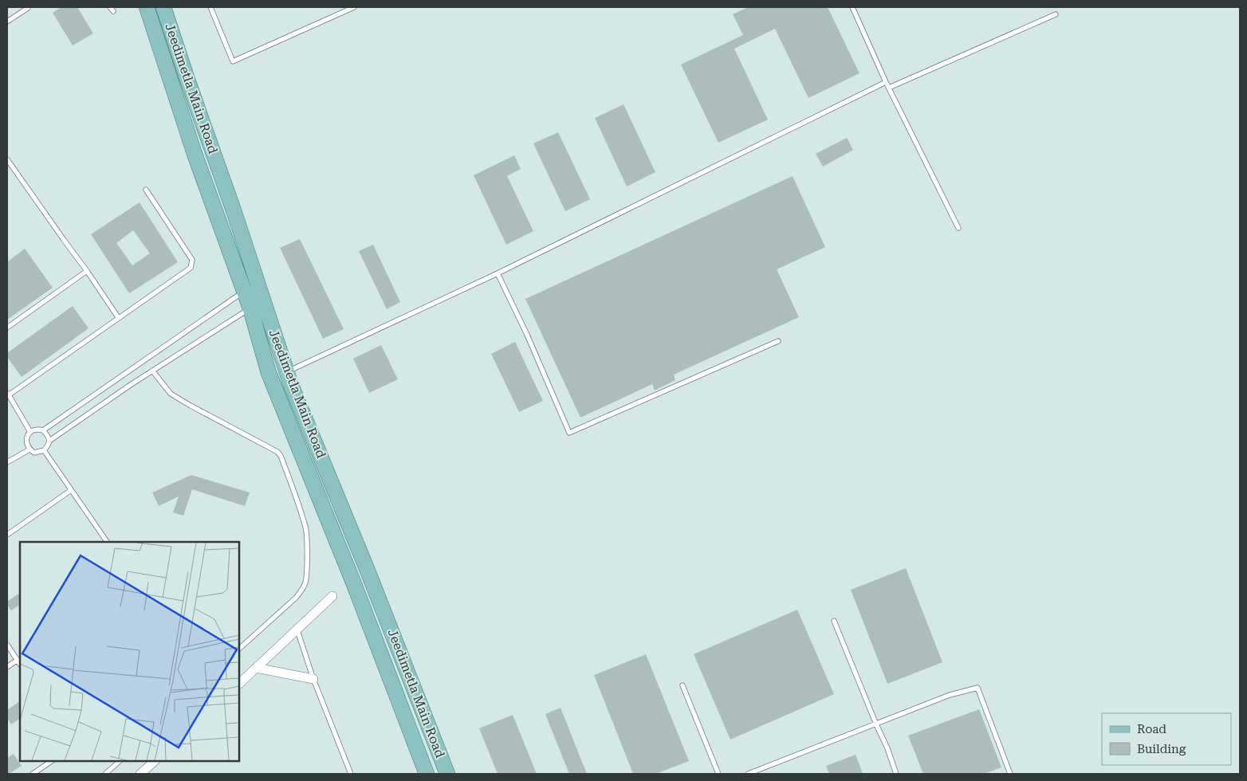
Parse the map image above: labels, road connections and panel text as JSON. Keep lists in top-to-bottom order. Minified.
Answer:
{"streets":{"main road":["Jeedimetla Main Road"]},"legend":["Road","Building"]}
